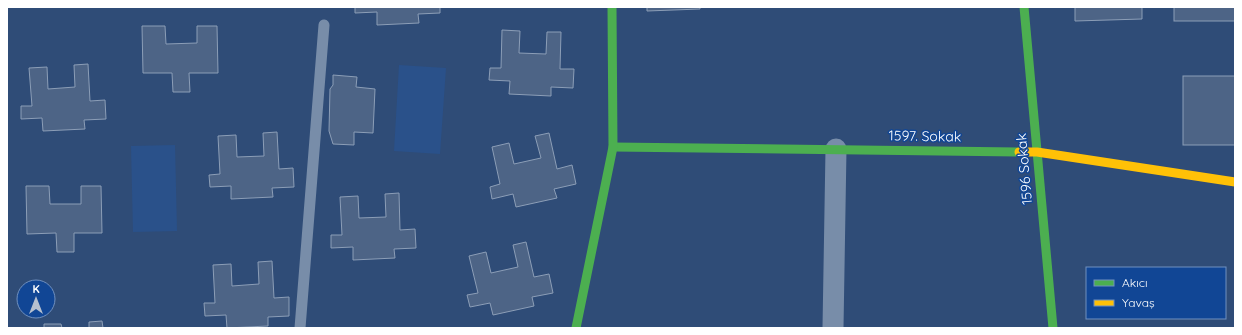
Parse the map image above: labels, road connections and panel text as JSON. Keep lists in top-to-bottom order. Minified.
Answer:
{"streets":{"street":["1597. Sokak","1596 Sokak"]},"crossings":[["1597. Sokak","1596 Sokak"]],"legend":["Akıcı","Yavaş"],"north":"top"}
